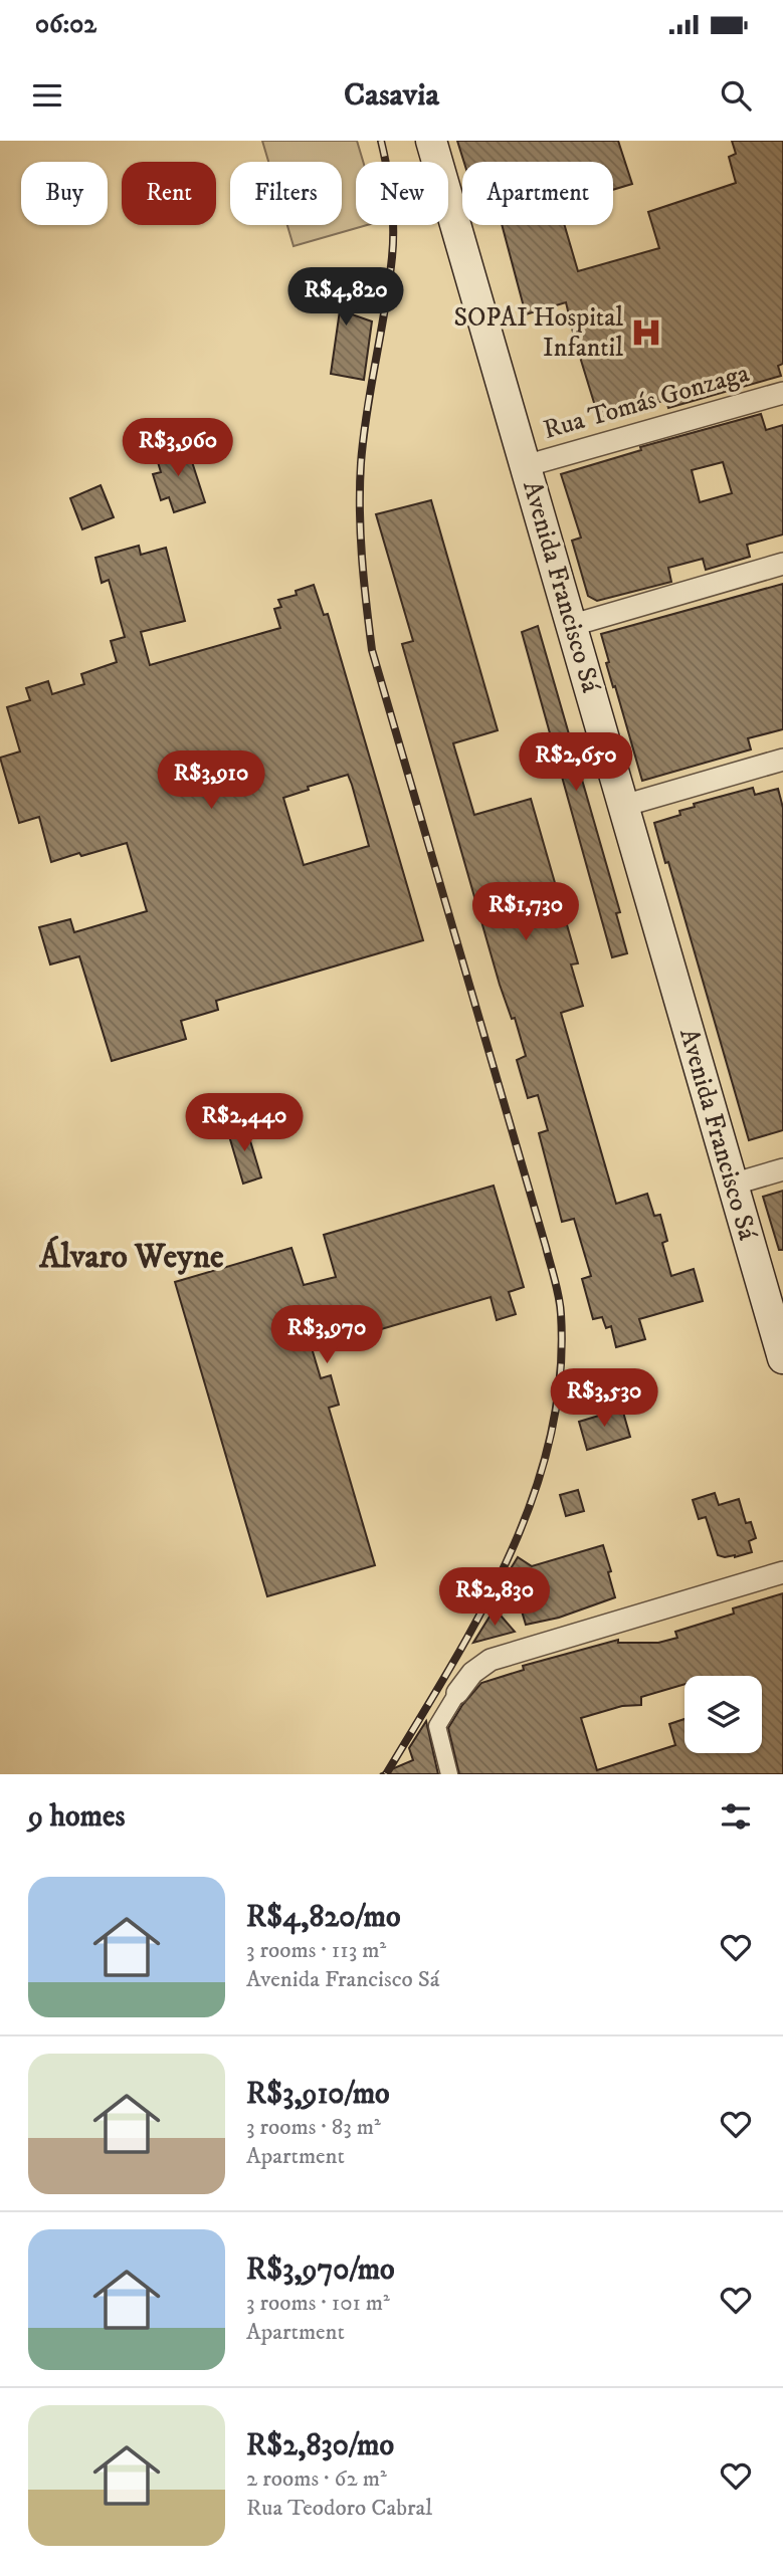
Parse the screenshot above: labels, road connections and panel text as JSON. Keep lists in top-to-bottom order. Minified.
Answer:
{"streets":{"main road":["Avenida Francisco Sá"],"street":["Rua Tomás Gonzaga"]},"crossings":[["Rua Tomás Gonzaga","Avenida Francisco Sá"]],"districts":["Álvaro Weyne"],"places":{"hospital":["SOPAI Hospital Infantil"]},"page":{"status":"06:02","header":"Casavia","chip":["Buy","Rent","Filters","New","Apartment"],"price":["R$4,820","R$3,960","R$2,650","R$3,910","R$1,730","R$2,440","R$3,970","R$3,530","R$2,830"],"heading":"9 homes","list":[{"name":"R$4,820/mo","note":"3 rooms · 113 m² · Avenida Francisco Sá"},{"name":"R$3,910/mo","note":"3 rooms · 83 m² · Apartment"},{"name":"R$3,970/mo","note":"3 rooms · 101 m² · Apartment"},{"name":"R$2,830/mo","note":"2 rooms · 62 m² · Rua Teodoro Cabral"}]}}
